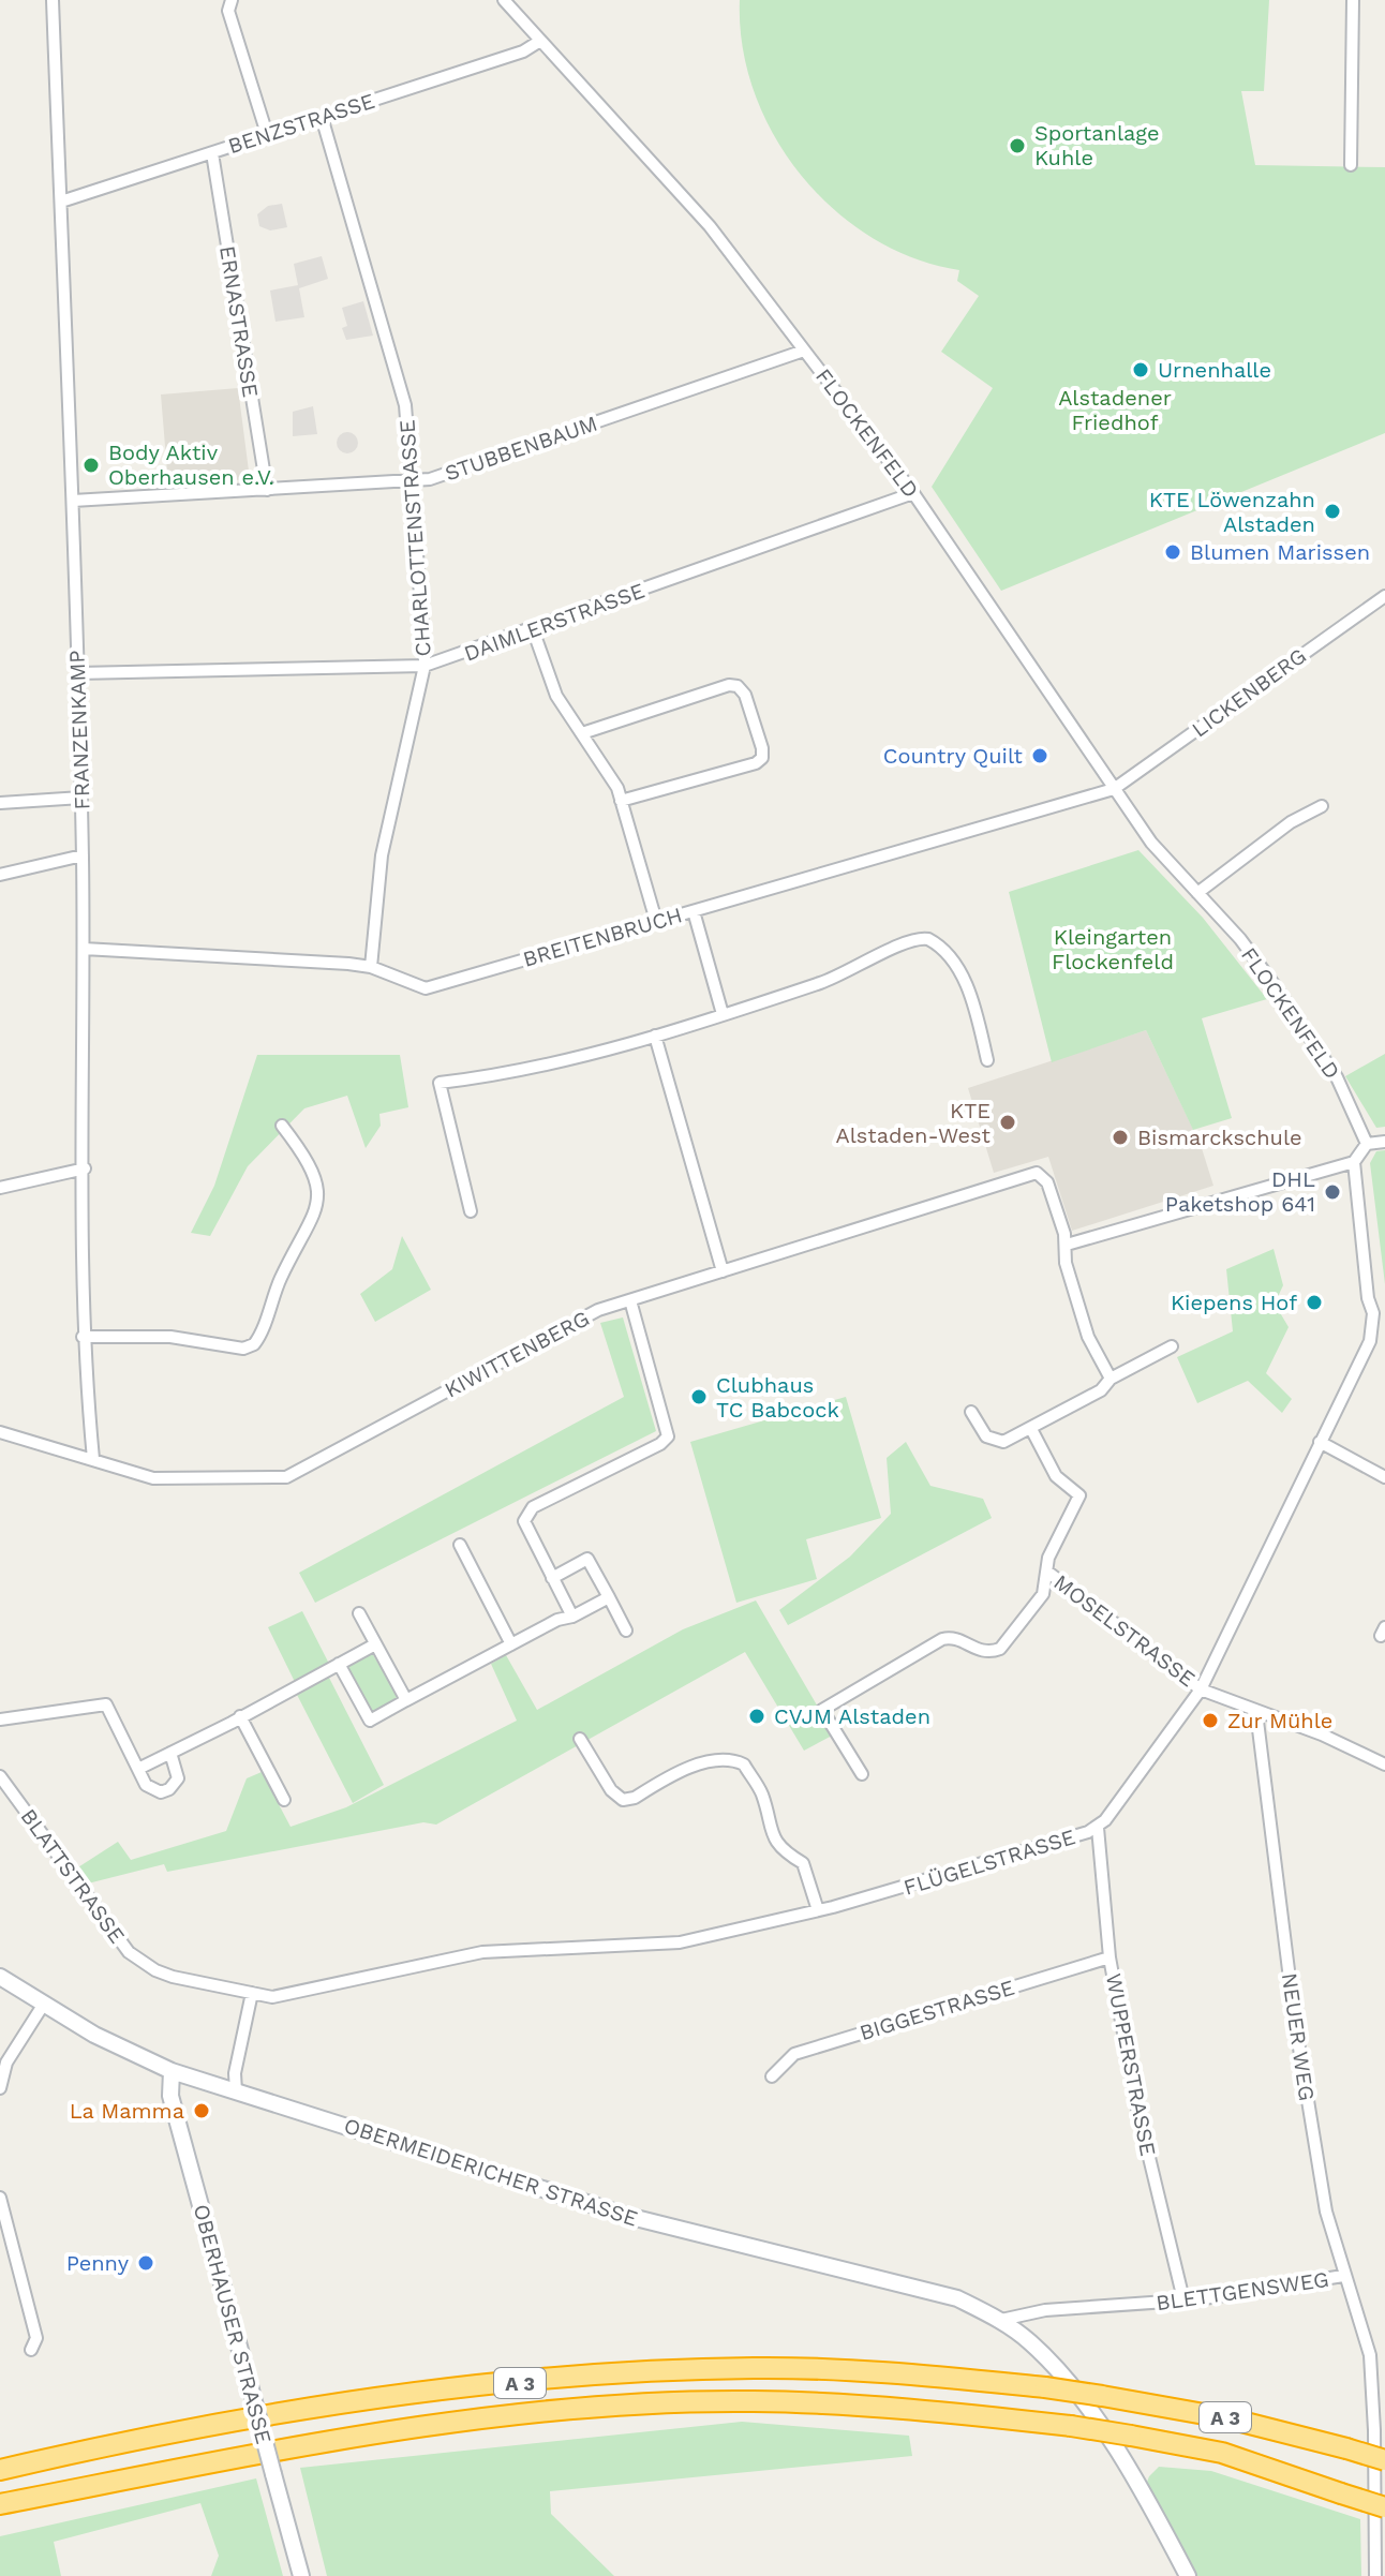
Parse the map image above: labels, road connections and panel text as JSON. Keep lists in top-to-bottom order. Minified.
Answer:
{"streets":{"highway":["A 3"],"main road":["OBERMEIDERICHER STRASSE","OBERHAUSER STRASSE"],"street":["BENZSTRASSE","ERNASTRASSE","FLOCKENFELD","STUBBENBAUM","CHARLOTTENSTRASSE","DAIMLERSTRASSE","LICKENBERG","FRANZENKAMP","BREITENBRUCH","KIWITTENBERG","MOSELSTRASSE","FLÜGELSTRASSE","BLATTSTRASSE","BIGGESTRASSE","NEUER WEG","WUPPERSTRASSE","BLETTGENSWEG"]},"crossings":[["BENZSTRASSE","ERNASTRASSE"],["BENZSTRASSE","FLOCKENFELD"],["BENZSTRASSE","CHARLOTTENSTRASSE"],["BENZSTRASSE","FRANZENKAMP"],["ERNASTRASSE","STUBBENBAUM"],["FLOCKENFELD","STUBBENBAUM"],["FLOCKENFELD","DAIMLERSTRASSE"],["FLOCKENFELD","LICKENBERG"],["FLOCKENFELD","BREITENBRUCH"],["STUBBENBAUM","CHARLOTTENSTRASSE"],["STUBBENBAUM","FRANZENKAMP"],["CHARLOTTENSTRASSE","DAIMLERSTRASSE"],["CHARLOTTENSTRASSE","BREITENBRUCH"],["DAIMLERSTRASSE","FRANZENKAMP"],["LICKENBERG","BREITENBRUCH"],["FRANZENKAMP","BREITENBRUCH"],["FRANZENKAMP","KIWITTENBERG"],["MOSELSTRASSE","FLÜGELSTRASSE"],["MOSELSTRASSE","NEUER WEG"],["FLÜGELSTRASSE","BLATTSTRASSE"],["FLÜGELSTRASSE","WUPPERSTRASSE"],["BIGGESTRASSE","WUPPERSTRASSE"],["NEUER WEG","BLETTGENSWEG"],["WUPPERSTRASSE","BLETTGENSWEG"],["OBERMEIDERICHER STRASSE","BLETTGENSWEG"],["OBERMEIDERICHER STRASSE","OBERHAUSER STRASSE"]],"parks":["Alstadener Friedhof","Kleingarten Flockenfeld"],"places":["Sportanlage Kuhle","Urnenhalle","Body Aktiv Oberhausen e.V.","KTE Löwenzahn Alstaden","Blumen Marissen","Country Quilt","KTE Alstaden-West","Bismarckschule","DHL Paketshop 641","Kiepens Hof","Clubhaus TC Babcock","CVJM Alstaden","Zur Mühle","La Mamma","Penny"]}
